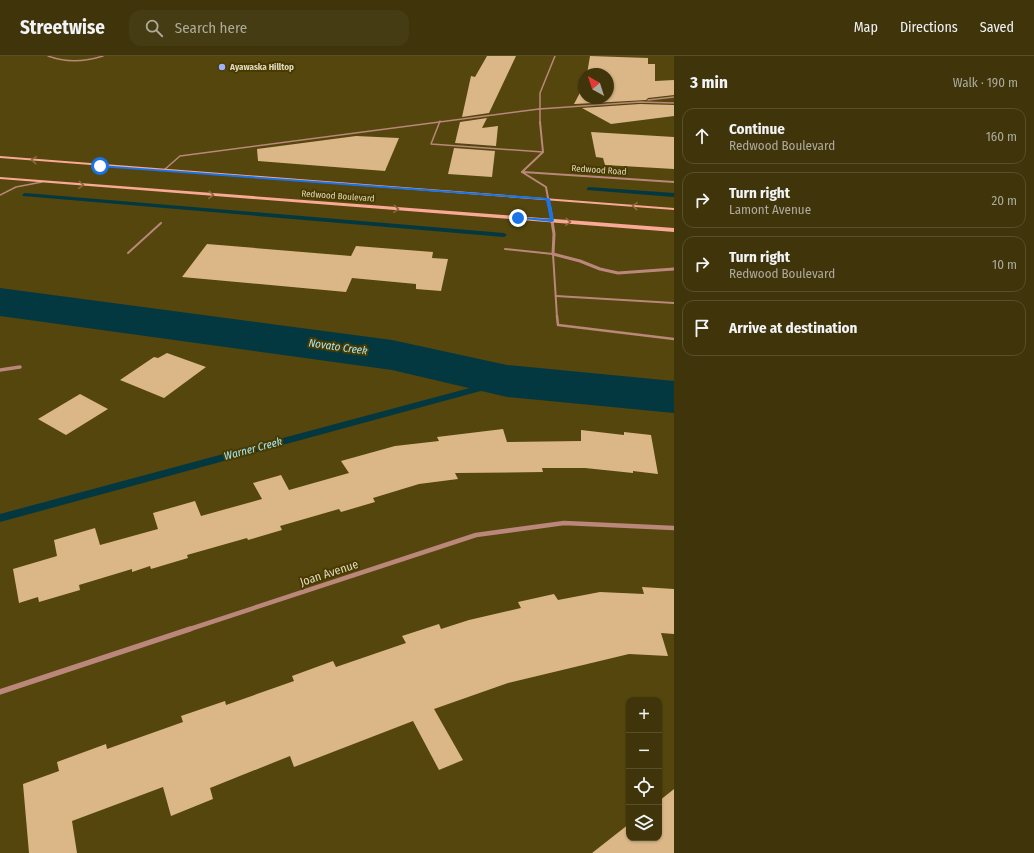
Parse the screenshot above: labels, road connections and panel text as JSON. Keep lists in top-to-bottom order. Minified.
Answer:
{"streets":{"main road":["Redwood Boulevard"],"street":["Redwood Road","Joan Avenue"]},"water":["Novato Creek","Warner Creek"],"places":["Ayawaska Hilltop"],"north":"top left","page":{"header":"Streetwise","search":"Search here","nav":["Map","Directions","Saved"],"heading":["3 min","Walk · 190 m"],"list":[["Continue","Redwood Boulevard","160 m"],["Turn right","Lamont Avenue","20 m"],["Turn right","Redwood Boulevard","10 m"],"Arrive at destination"],"map_buttons":["+","−"]}}
